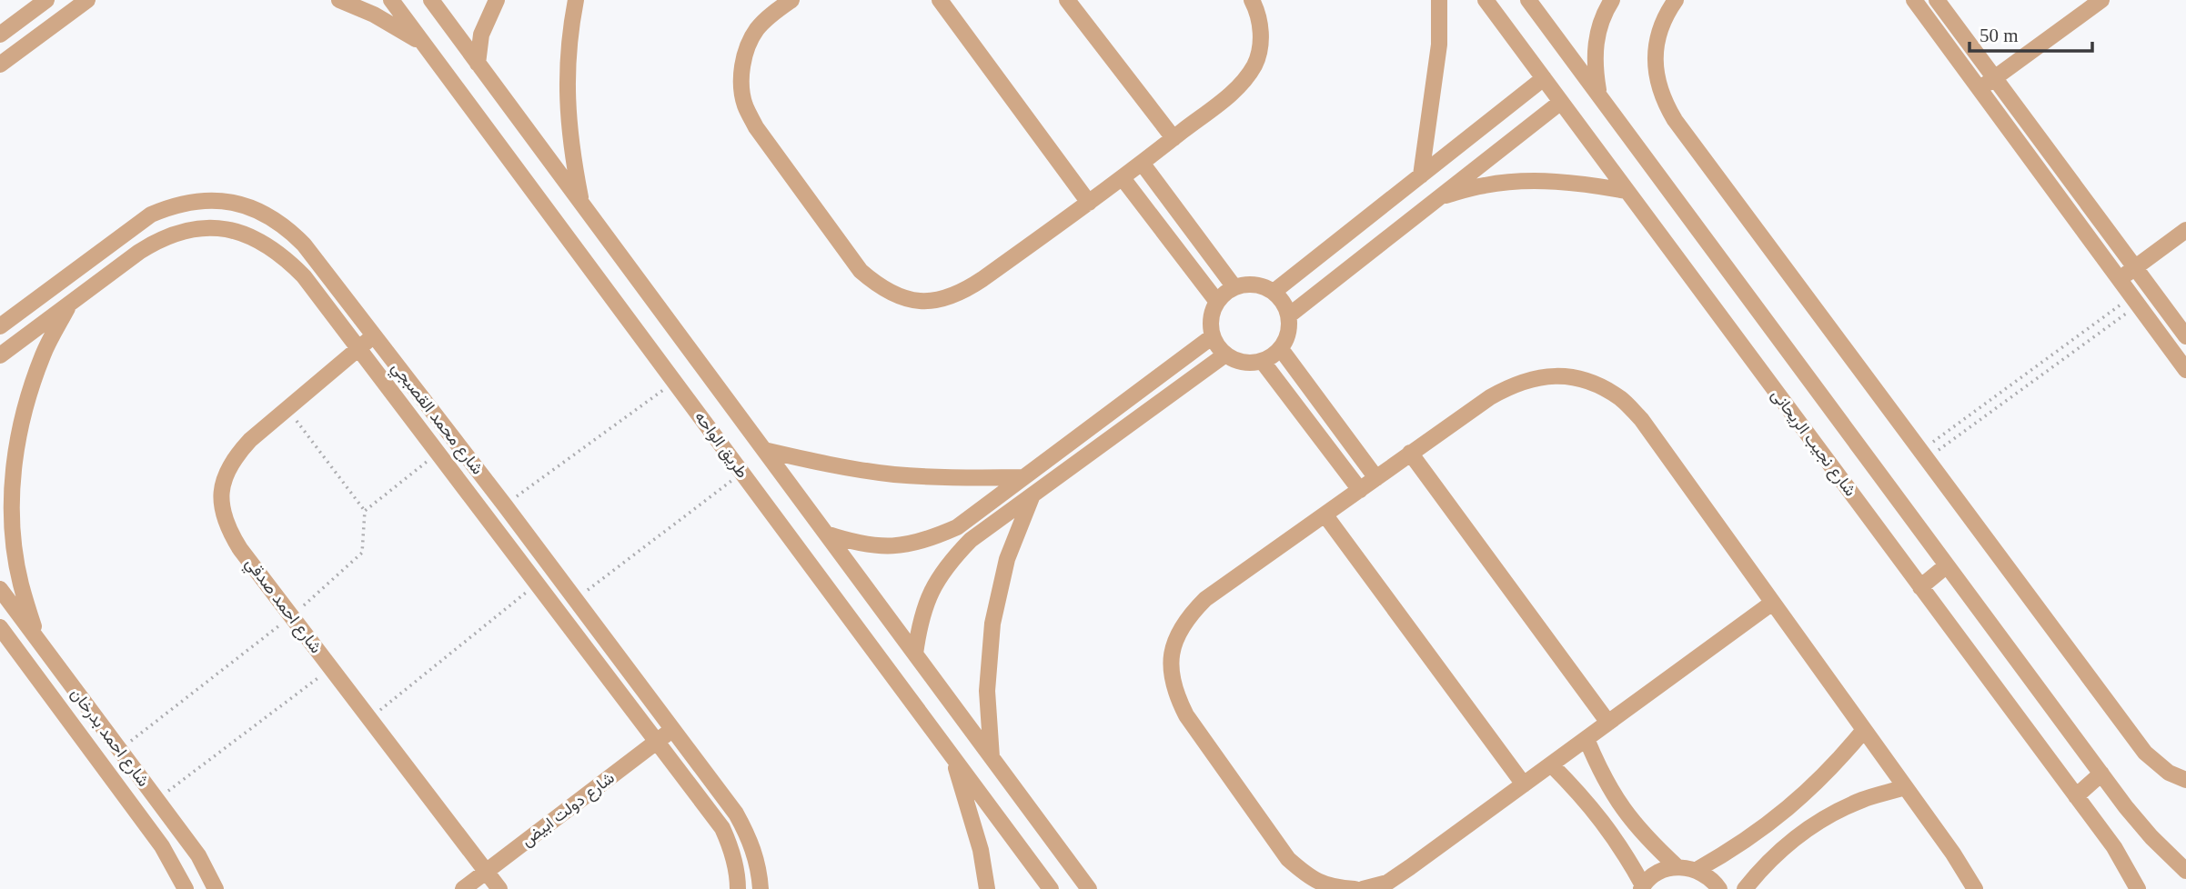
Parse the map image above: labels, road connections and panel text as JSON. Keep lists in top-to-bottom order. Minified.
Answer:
{"streets":{"street":["شارع محمد القصبجي","شارع نجيب الريحانى","طريق الواحه","شارع احمد صدقي","شارع احمد بدرخان","شارع دولت ابيض"]},"crossings":[["شارع محمد القصبجي","شارع احمد صدقي"],["شارع محمد القصبجي","شارع دولت ابيض"],["شارع احمد صدقي","شارع دولت ابيض"]],"scale_bar":"50 m"}
